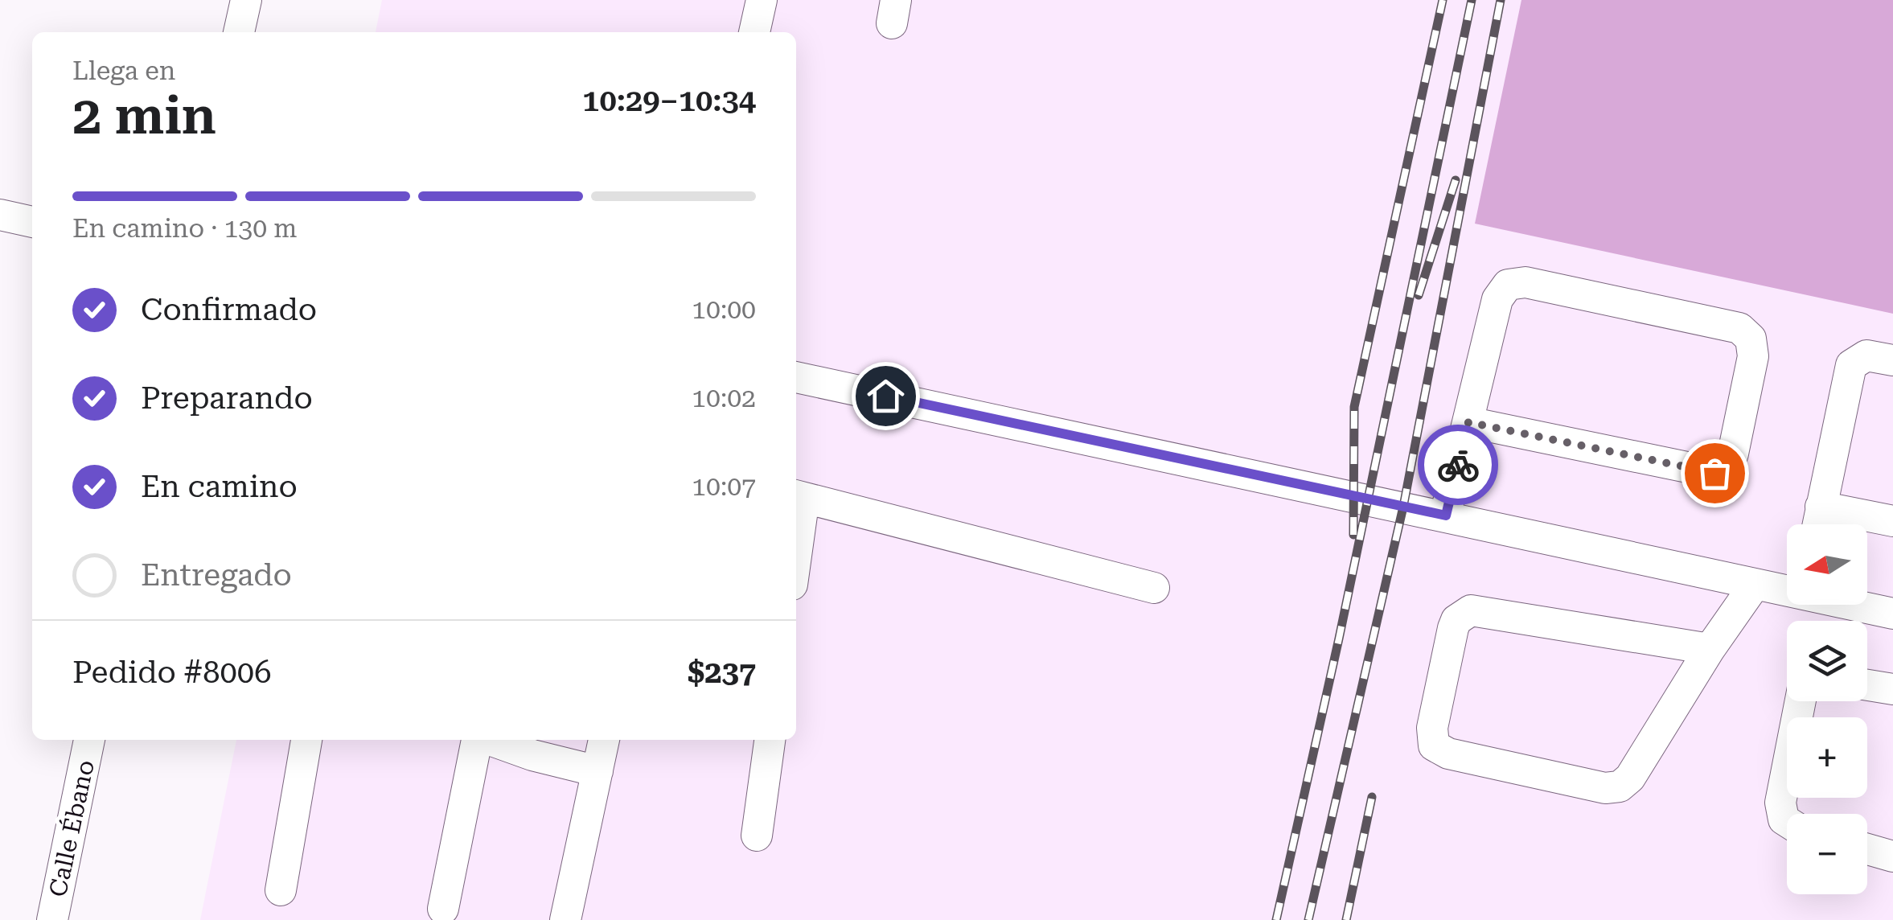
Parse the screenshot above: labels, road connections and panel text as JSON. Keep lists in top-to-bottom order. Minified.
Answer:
{"streets":{"street":["Calle Ébano"]},"north":"left","page":{"heading":["2 min","Llega en","10:29–10:34"],"panel":["Pedido #8006","$237"],"bar":"En camino · 130 m","list":[["Confirmado","10:00"],["Preparando","10:02"],["En camino","10:07"],"Entregado"],"map_buttons":["+","−"]}}
